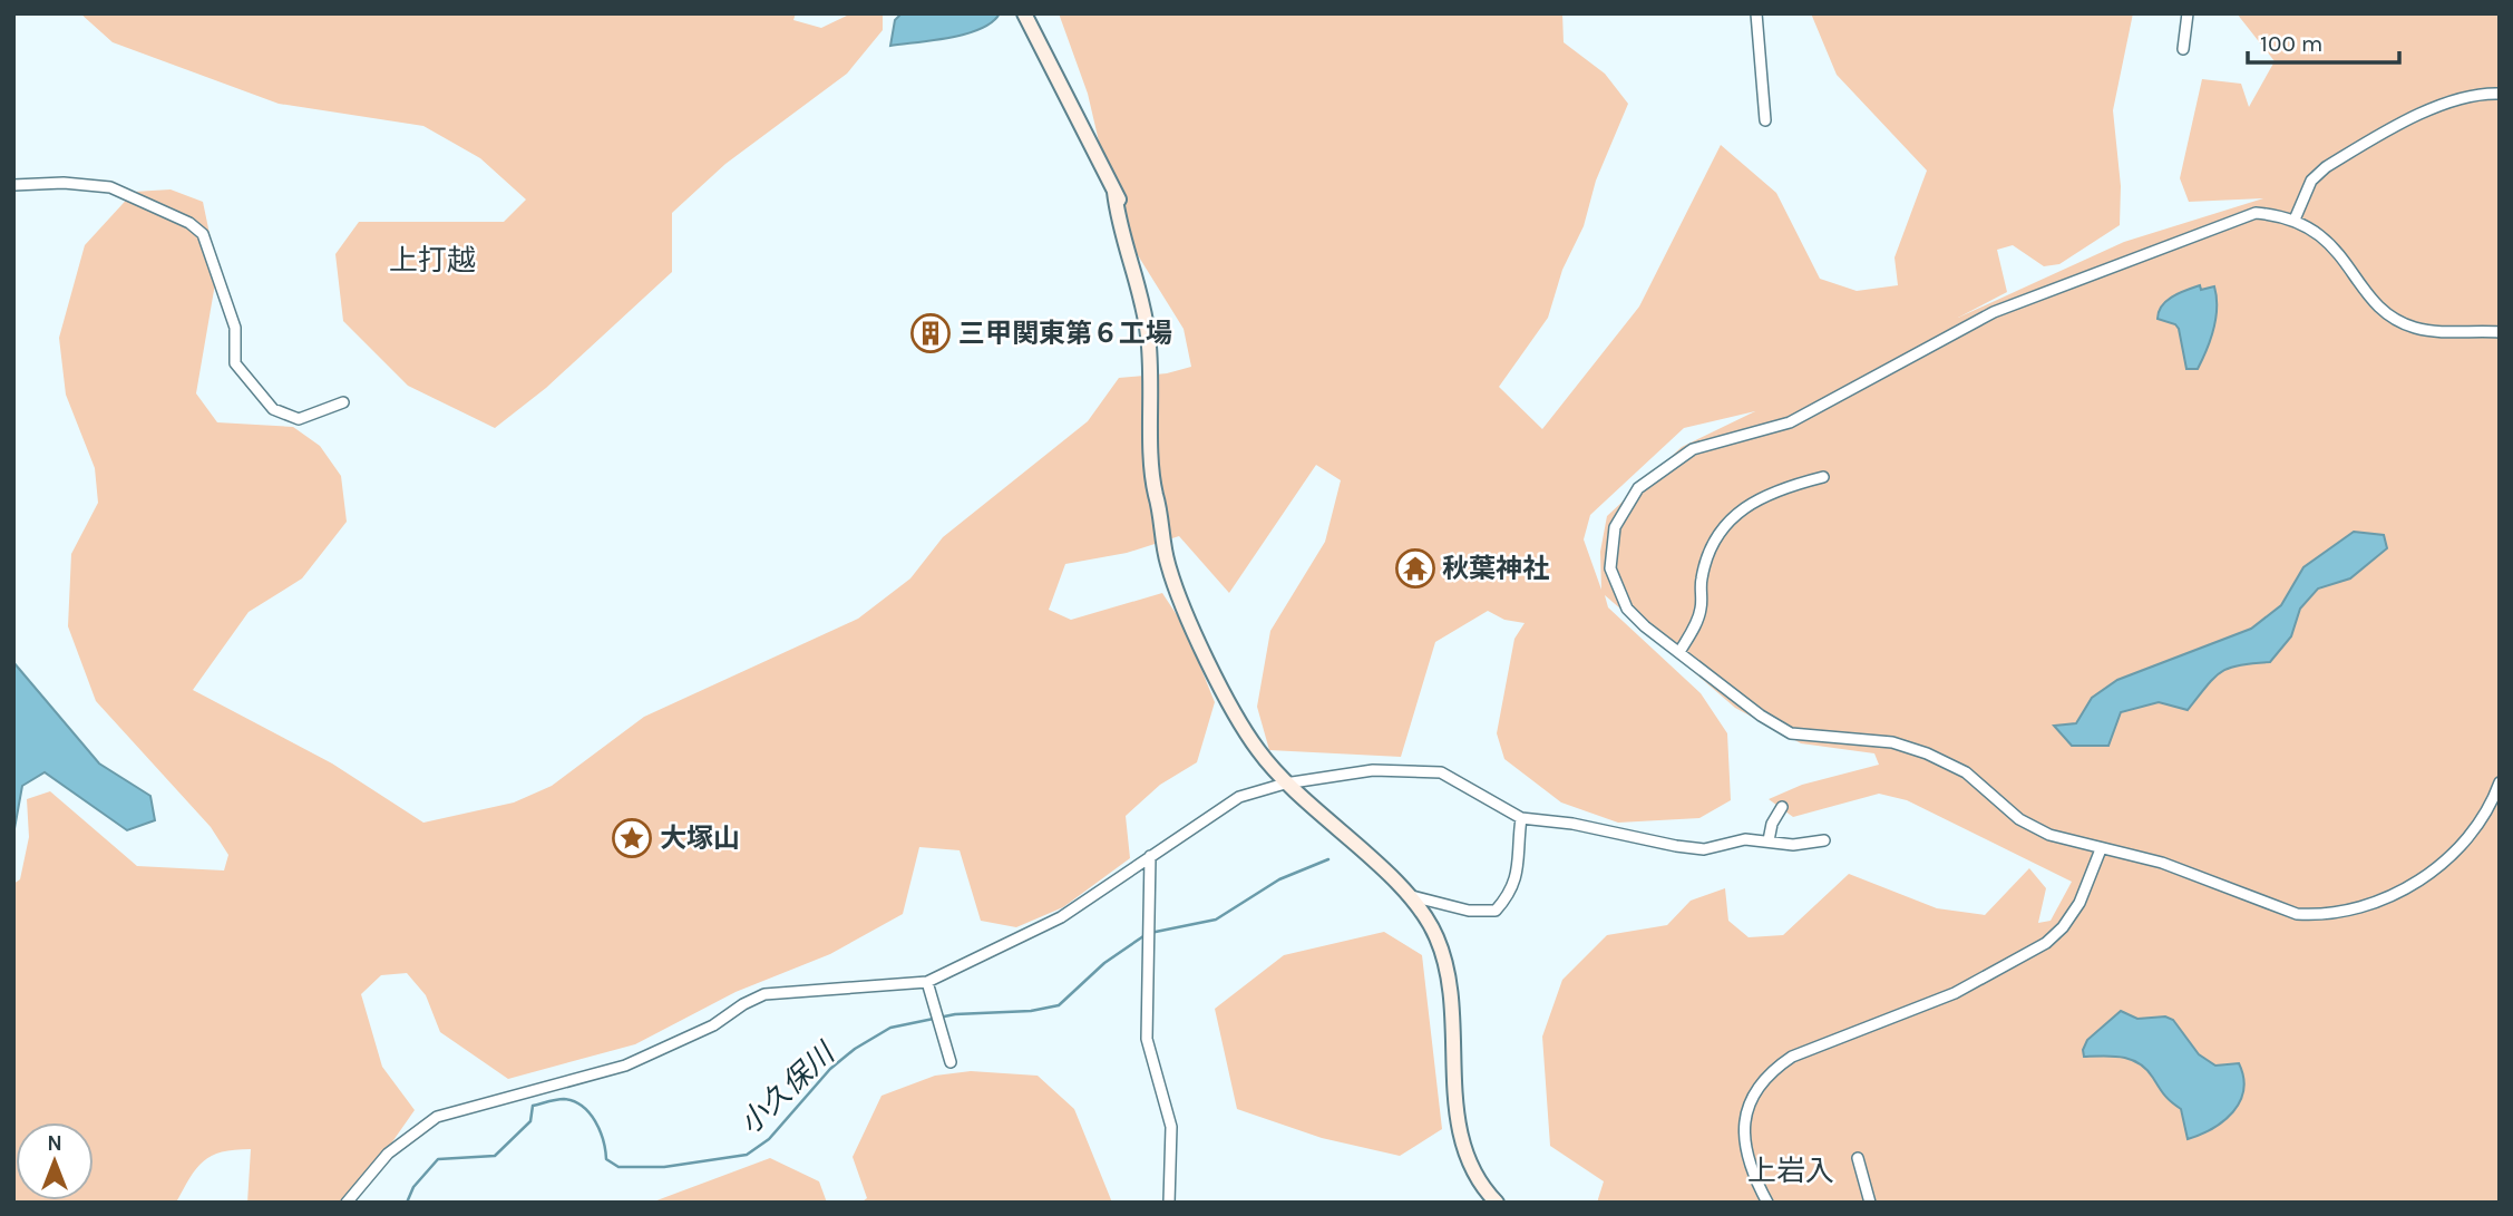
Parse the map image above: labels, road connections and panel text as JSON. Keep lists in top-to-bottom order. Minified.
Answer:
{"districts":["上打越","上岩入"],"water":["小久保川"],"places":{"building":["三甲関東第６工場"],"temple":["秋葉神社"],"place":["大塚山"]},"scale_bar":"100 m","north":"top"}
